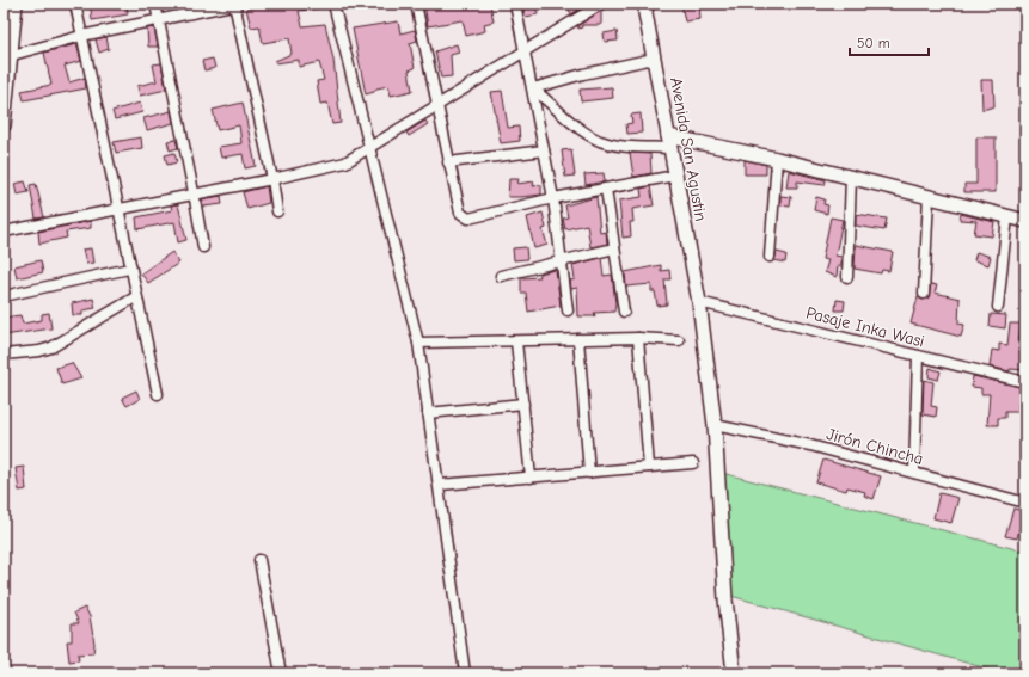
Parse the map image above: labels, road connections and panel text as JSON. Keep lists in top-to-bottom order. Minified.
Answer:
{"streets":{"street":["Avenida San Agustin","Pasaje Inka Wasi","Jirón Chincha"]},"crossings":[["Avenida San Agustin","Pasaje Inka Wasi"],["Avenida San Agustin","Jirón Chincha"]],"scale_bar":"50 m"}
